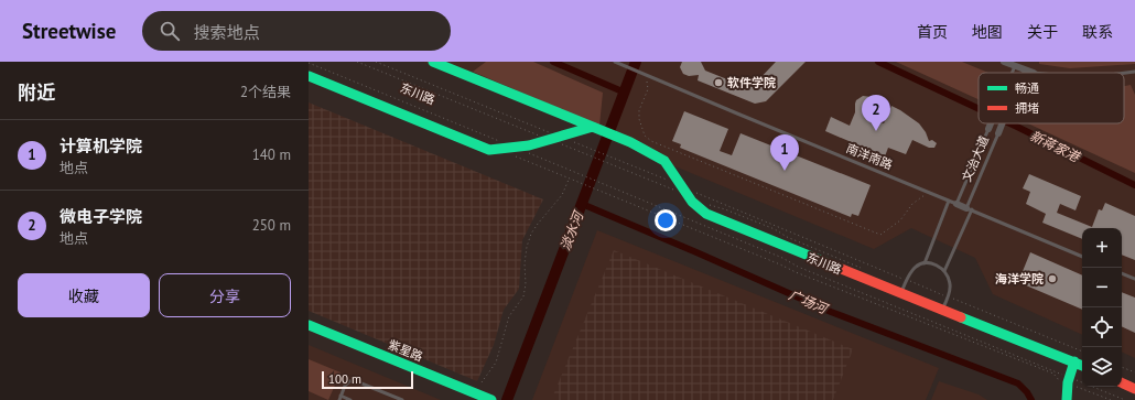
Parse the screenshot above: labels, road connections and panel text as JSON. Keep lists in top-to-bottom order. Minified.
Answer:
{"streets":{"main road":["东川路","紫星路"],"street":["南洋南路","文治大道"]},"crossings":[["南洋南路","文治大道"]],"water":["新蒋家港","淡水河","广场河"],"places":["软件学院","海洋学院"],"legend":["畅通","拥堵"],"scale_bar":"100 m","page":{"header":"Streetwise","search":"搜索地点","nav":["首页","地图","关于","联系"],"heading":["附近","2个结果"],"pins":["2","1"],"list":[{"mark":"1","name":"计算机学院","note":"地点","value":"140 m"},{"mark":"2","name":"微电子学院","note":"地点","value":"250 m"}],"map_buttons":["+","−"],"buttons":["收藏","分享"],"scale":"100 m"}}
